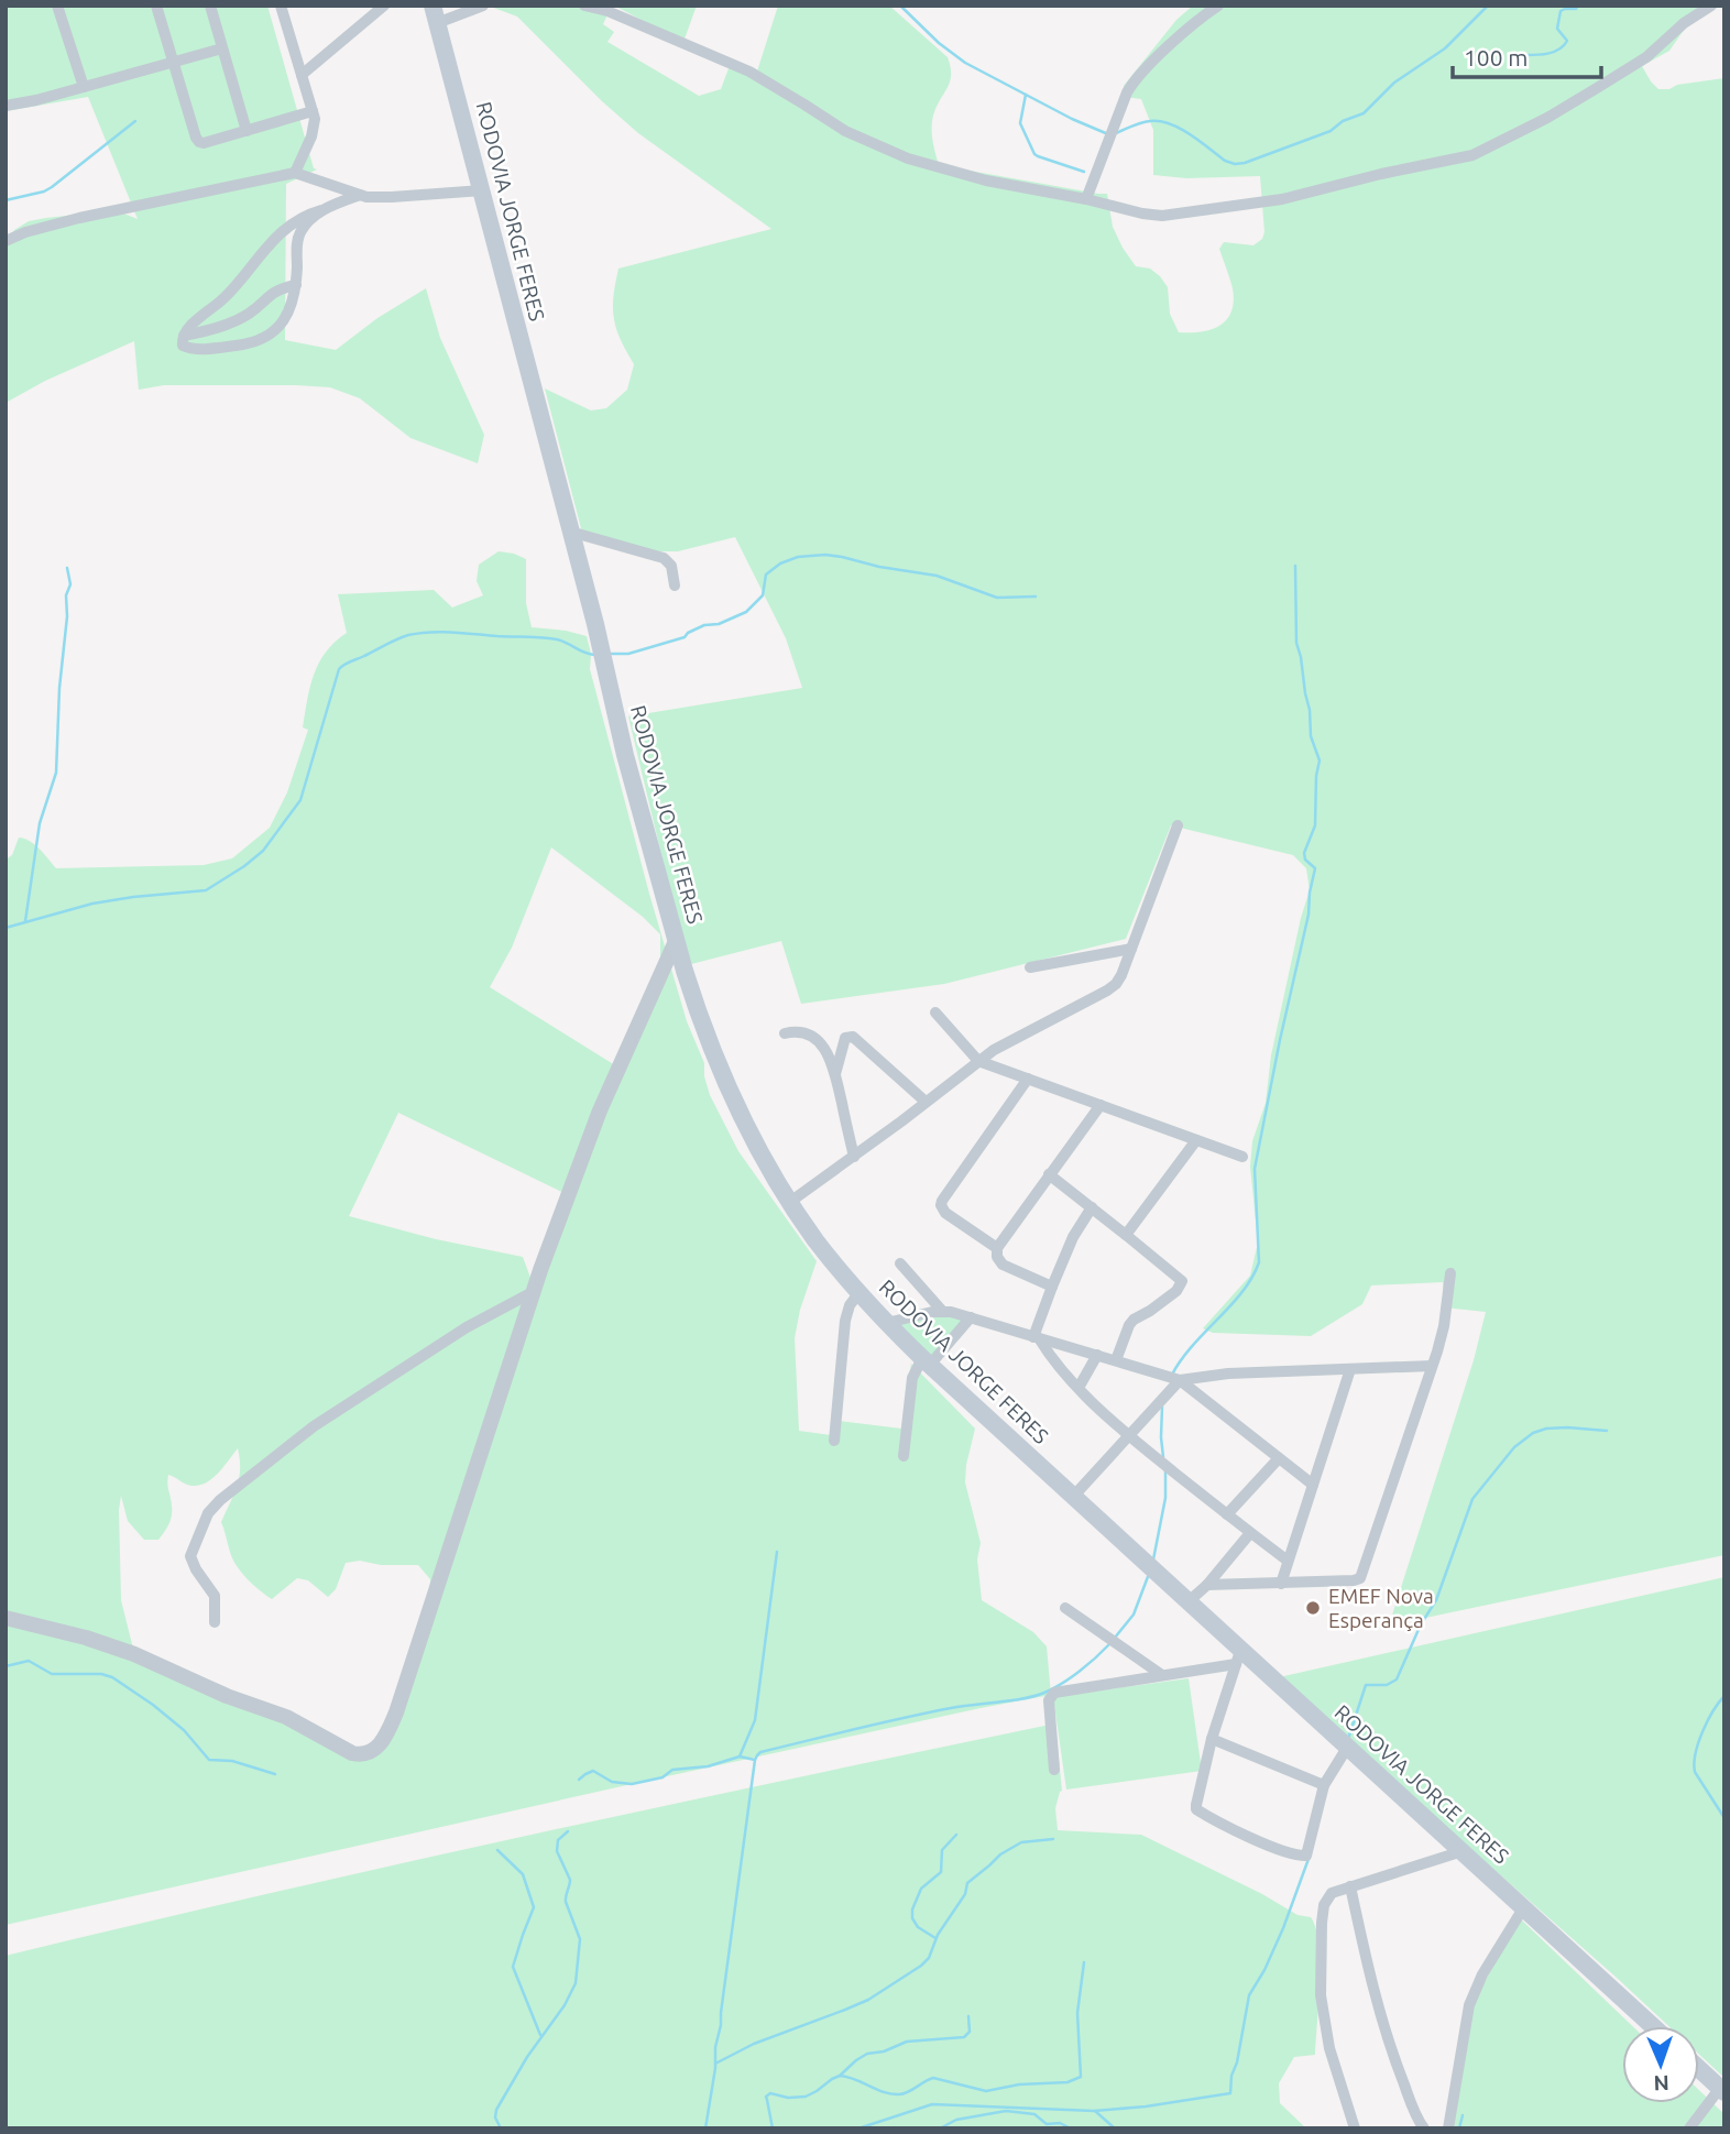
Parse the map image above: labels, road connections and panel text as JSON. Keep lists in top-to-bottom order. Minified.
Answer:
{"streets":{"main road":["RODOVIA JORGE FERES"]},"places":["EMEF Nova Esperança"],"scale_bar":"100 m","north":"bottom"}
